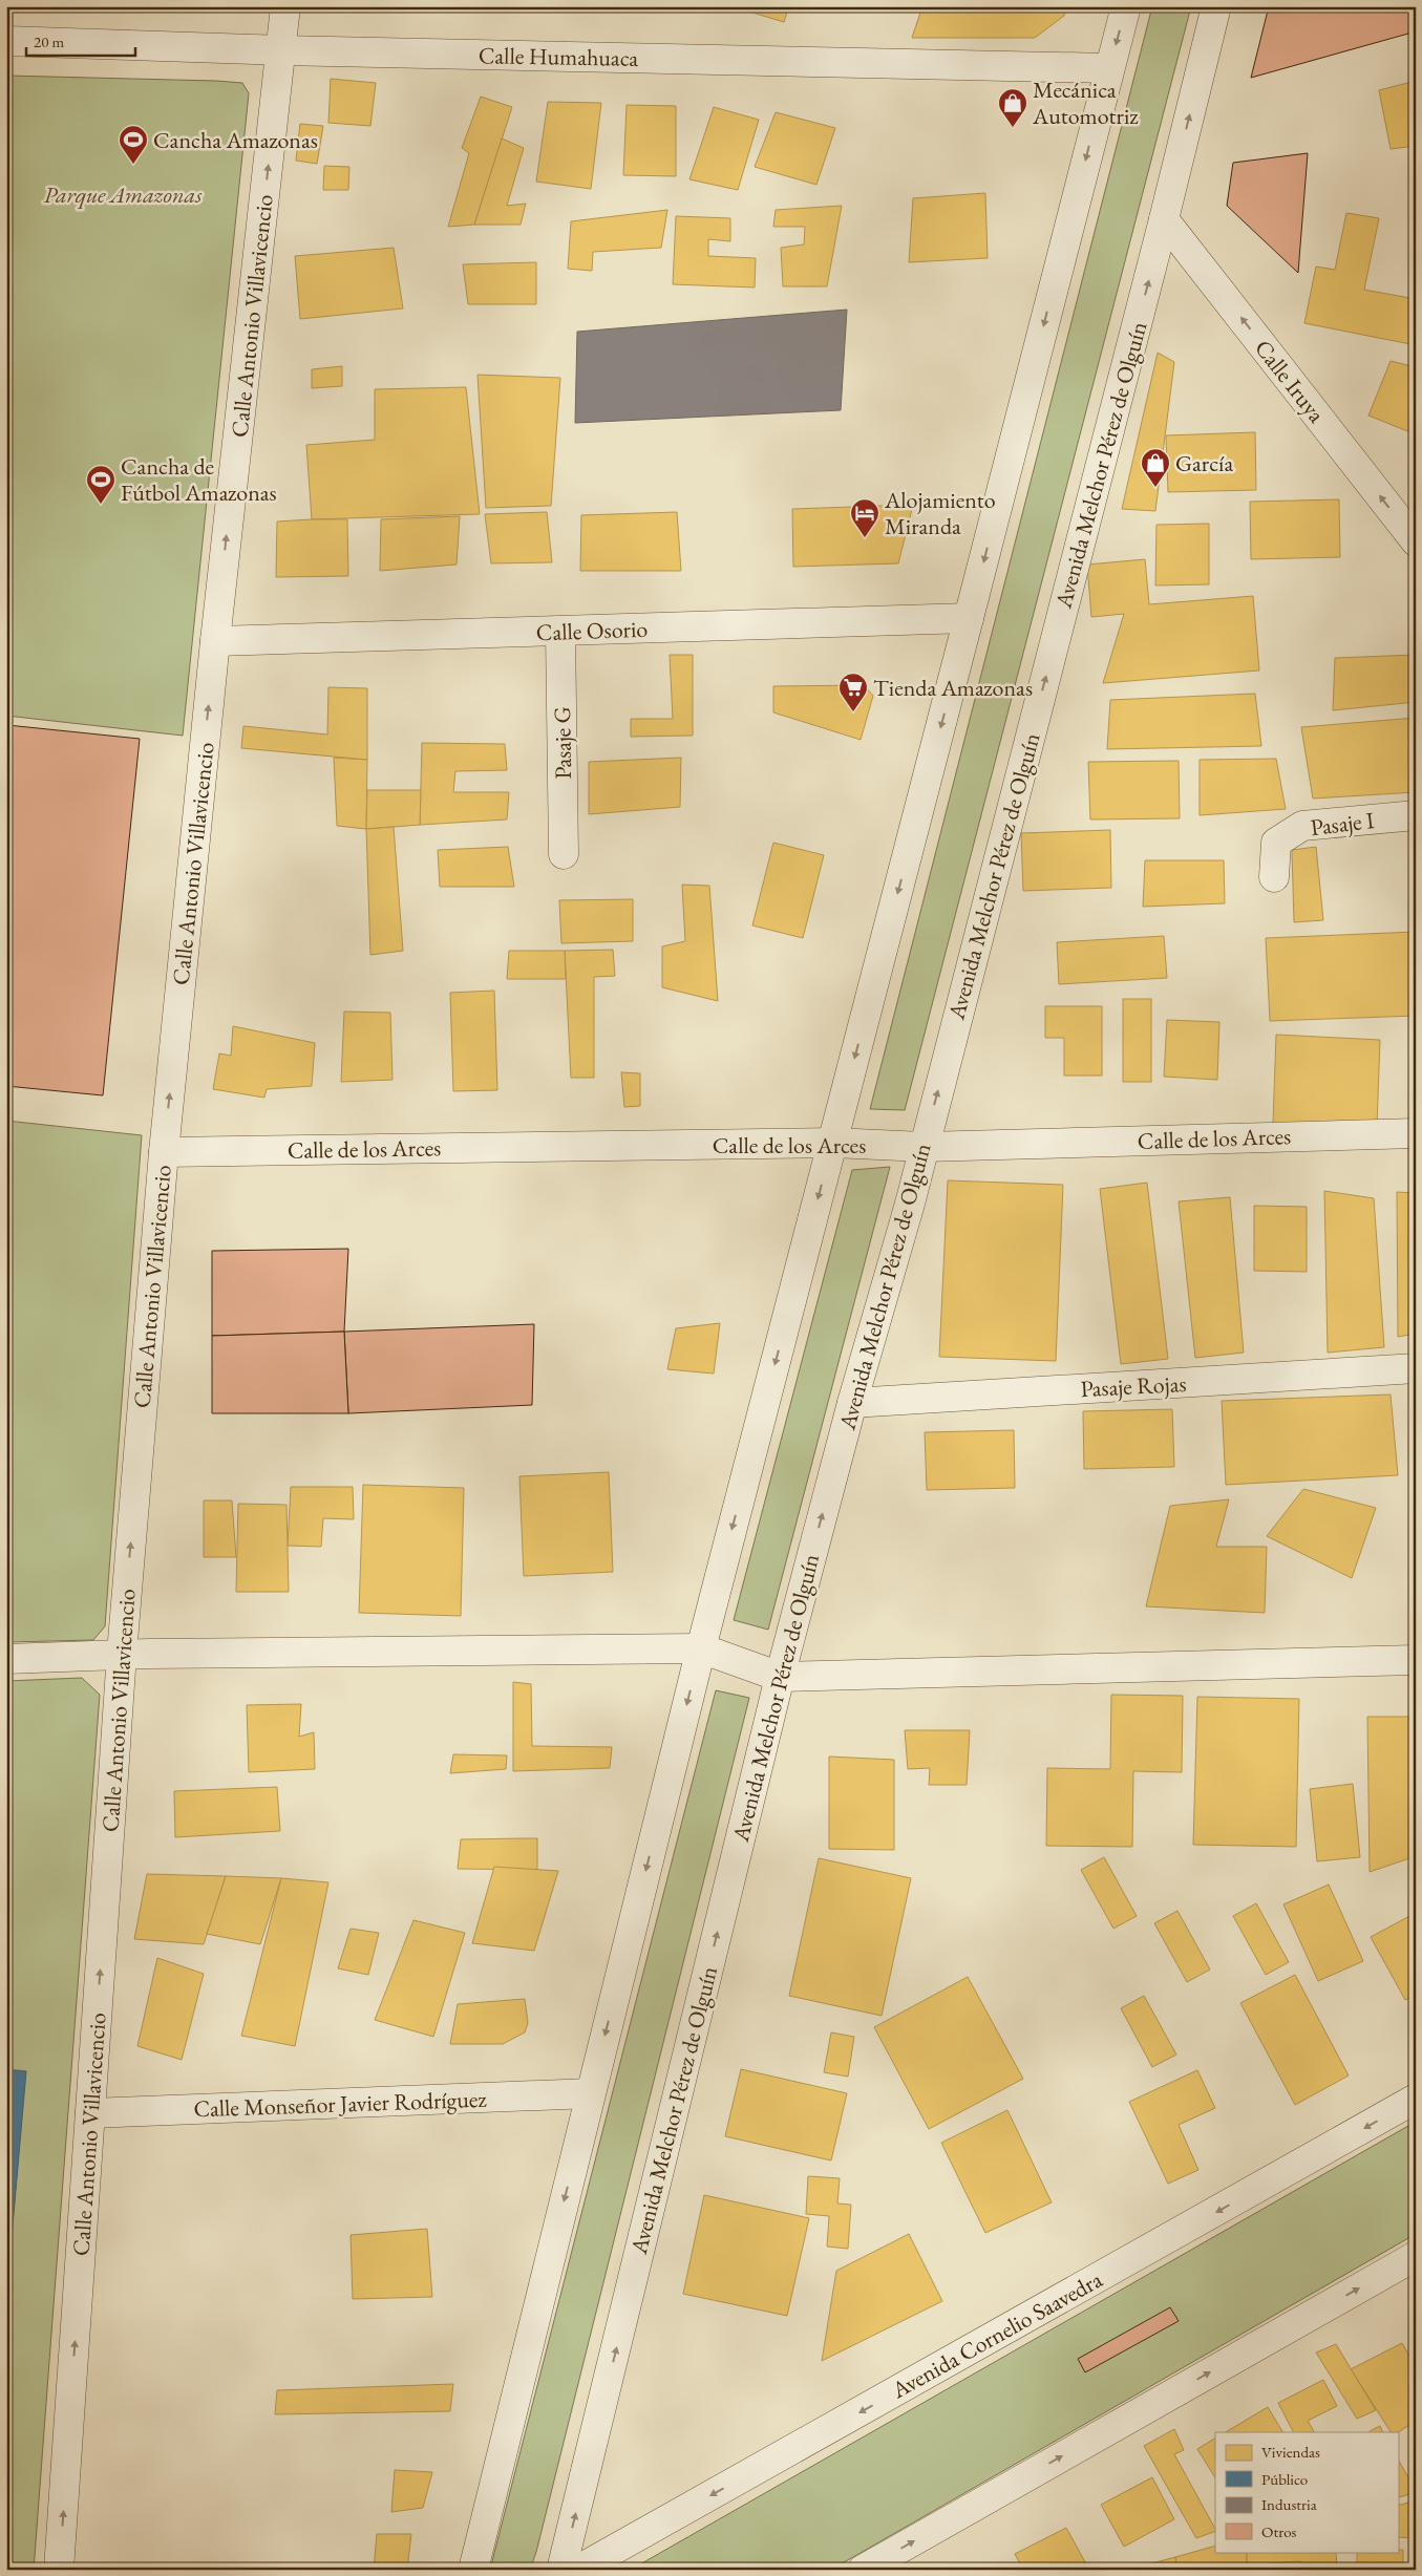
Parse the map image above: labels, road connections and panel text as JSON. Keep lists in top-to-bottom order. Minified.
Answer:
{"streets":{"street":["Calle Humahuaca","Calle Antonio Villavicencio","Calle Iruya","Avenida Melchor Pérez de Olguín","Calle Osorio","Pasaje G","Pasaje I","Calle de los Arces","Pasaje Rojas","Calle Monseñor Javier Rodríguez","Avenida Cornelio Saavedra"]},"crossings":[["Calle Humahuaca","Calle Antonio Villavicencio"],["Calle Antonio Villavicencio","Calle Osorio"],["Calle Antonio Villavicencio","Calle de los Arces"],["Calle Antonio Villavicencio","Calle Monseñor Javier Rodríguez"],["Calle Iruya","Avenida Melchor Pérez de Olguín"],["Avenida Melchor Pérez de Olguín","Calle de los Arces"],["Avenida Melchor Pérez de Olguín","Pasaje Rojas"],["Calle Osorio","Pasaje G"]],"one_way":["Calle Antonio Villavicencio","Calle Iruya"],"parks":["Parque Amazonas"],"places":{"shop":["Mecánica Automotriz","García"],"sports":["Cancha Amazonas","Cancha de Fútbol Amazonas"],"hotel":["Alojamiento Miranda"],"supermarket":["Tienda Amazonas"]},"legend":["Viviendas","Público","Industria","Otros"],"scale_bar":"20 m"}
